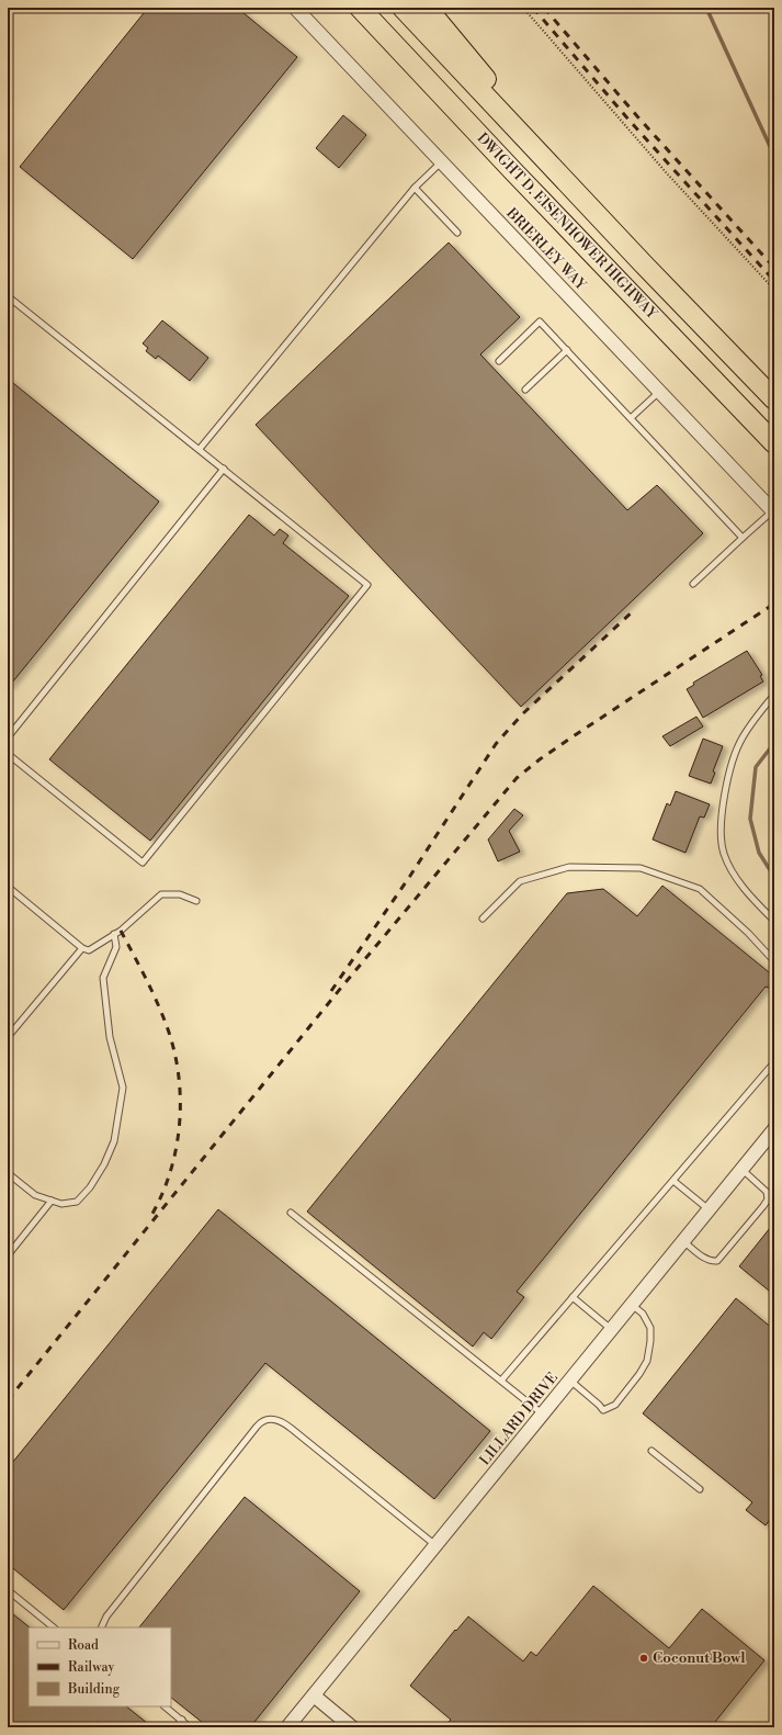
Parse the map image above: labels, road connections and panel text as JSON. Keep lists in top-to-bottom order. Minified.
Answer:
{"streets":{"highway":["DWIGHT D. EISENHOWER HIGHWAY"],"street":["BRIERLEY WAY","LILLARD DRIVE"]},"places":["Coconut Bowl"],"legend":["Road","Railway","Building"]}
